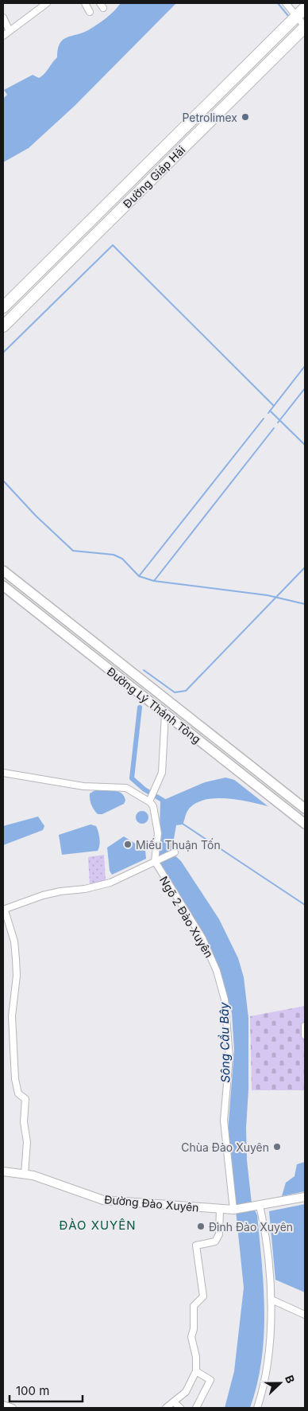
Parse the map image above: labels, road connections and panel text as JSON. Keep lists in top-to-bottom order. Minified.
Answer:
{"streets":{"highway":["Đường Giáp Hải"],"main road":["Đường Lý Thánh Tông"],"street":["Ngõ 2 Đào Xuyên","Đường Đào Xuyên"]},"crossings":[["Ngõ 2 Đào Xuyên","Đường Đào Xuyên"]],"districts":["ĐÀO XUYÊN"],"water":["Sông Cầu Bây"],"places":["Petrolimex","Miếu Thuận Tốn","Chùa Đào Xuyên","Đình Đào Xuyên"],"scale_bar":"100 m","north":"right"}
